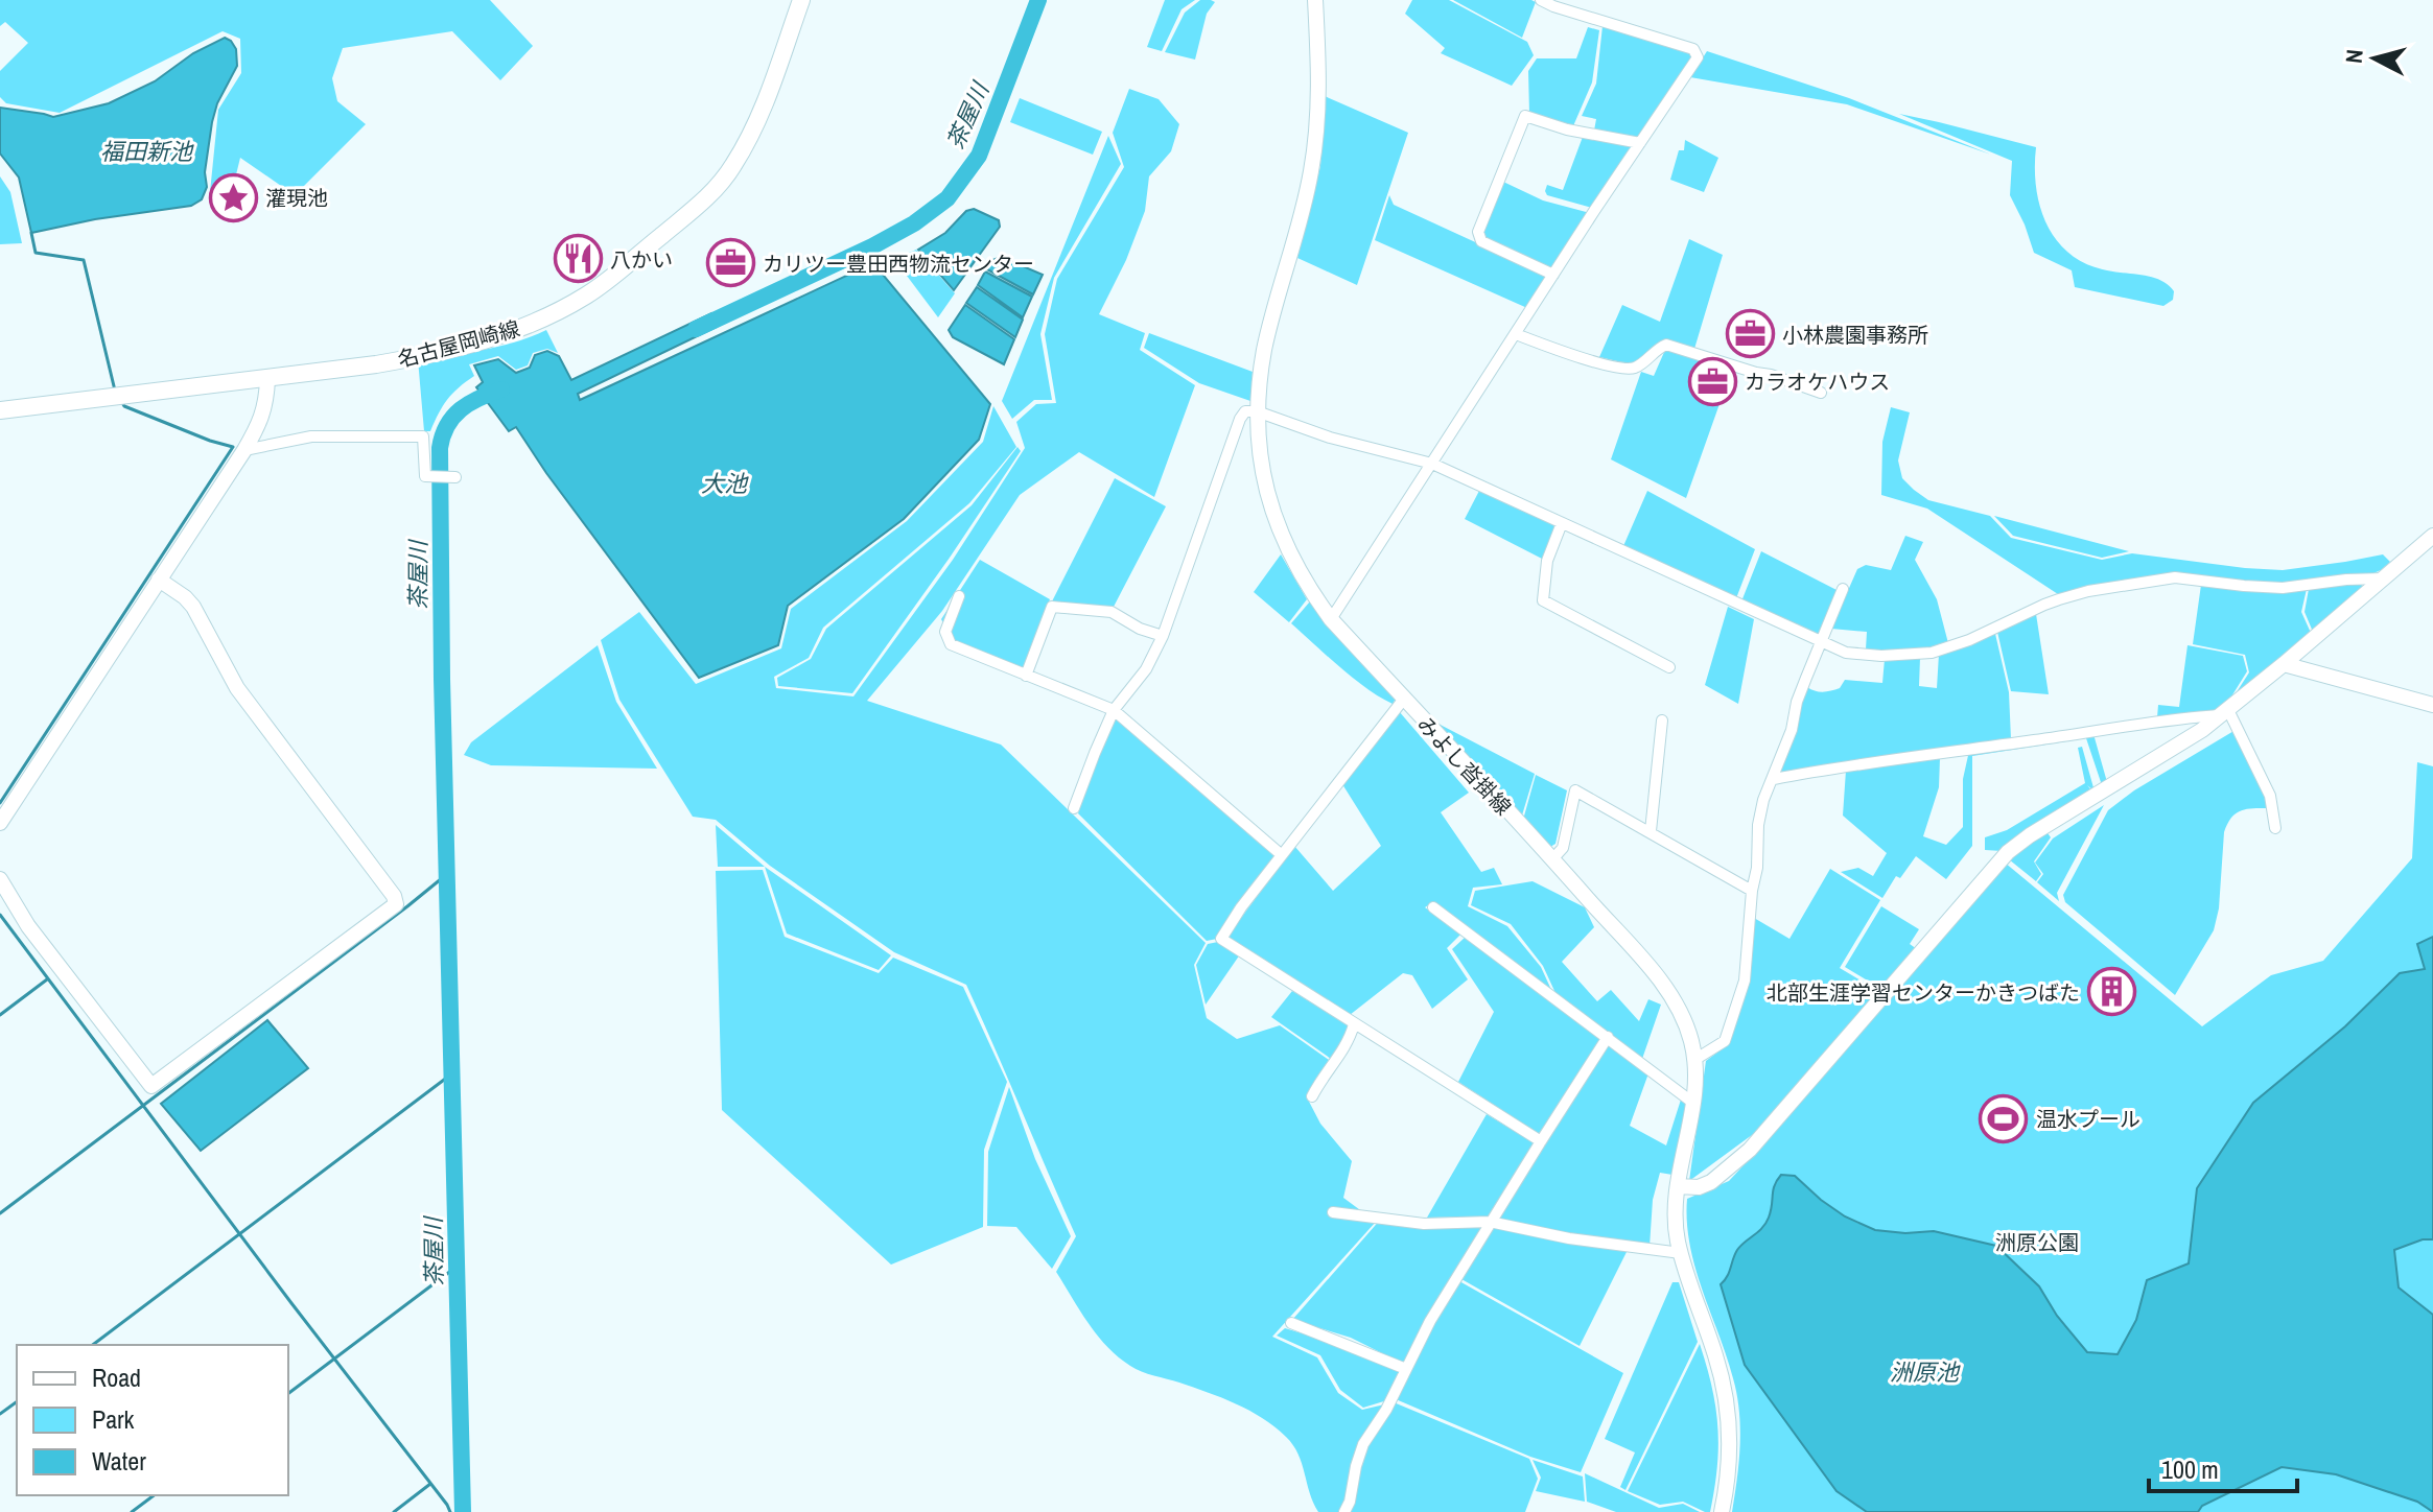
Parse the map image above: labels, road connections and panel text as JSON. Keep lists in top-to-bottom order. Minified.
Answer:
{"streets":{"main road":["名古屋岡崎線"],"street":["みよし沓掛線"]},"water":["茶屋川","福田新池","大池","洲原池"],"parks":["洲原公園"],"places":{"place":["灌現池"],"restaurant":["八かい"],"office":["カリツー豊田西物流センター","小林農園事務所","カラオケハウス"],"building":["北部生涯学習センターかきつばた"],"sports":["温水プール"]},"legend":["Road","Park","Water"],"scale_bar":"100 m","north":"left"}
